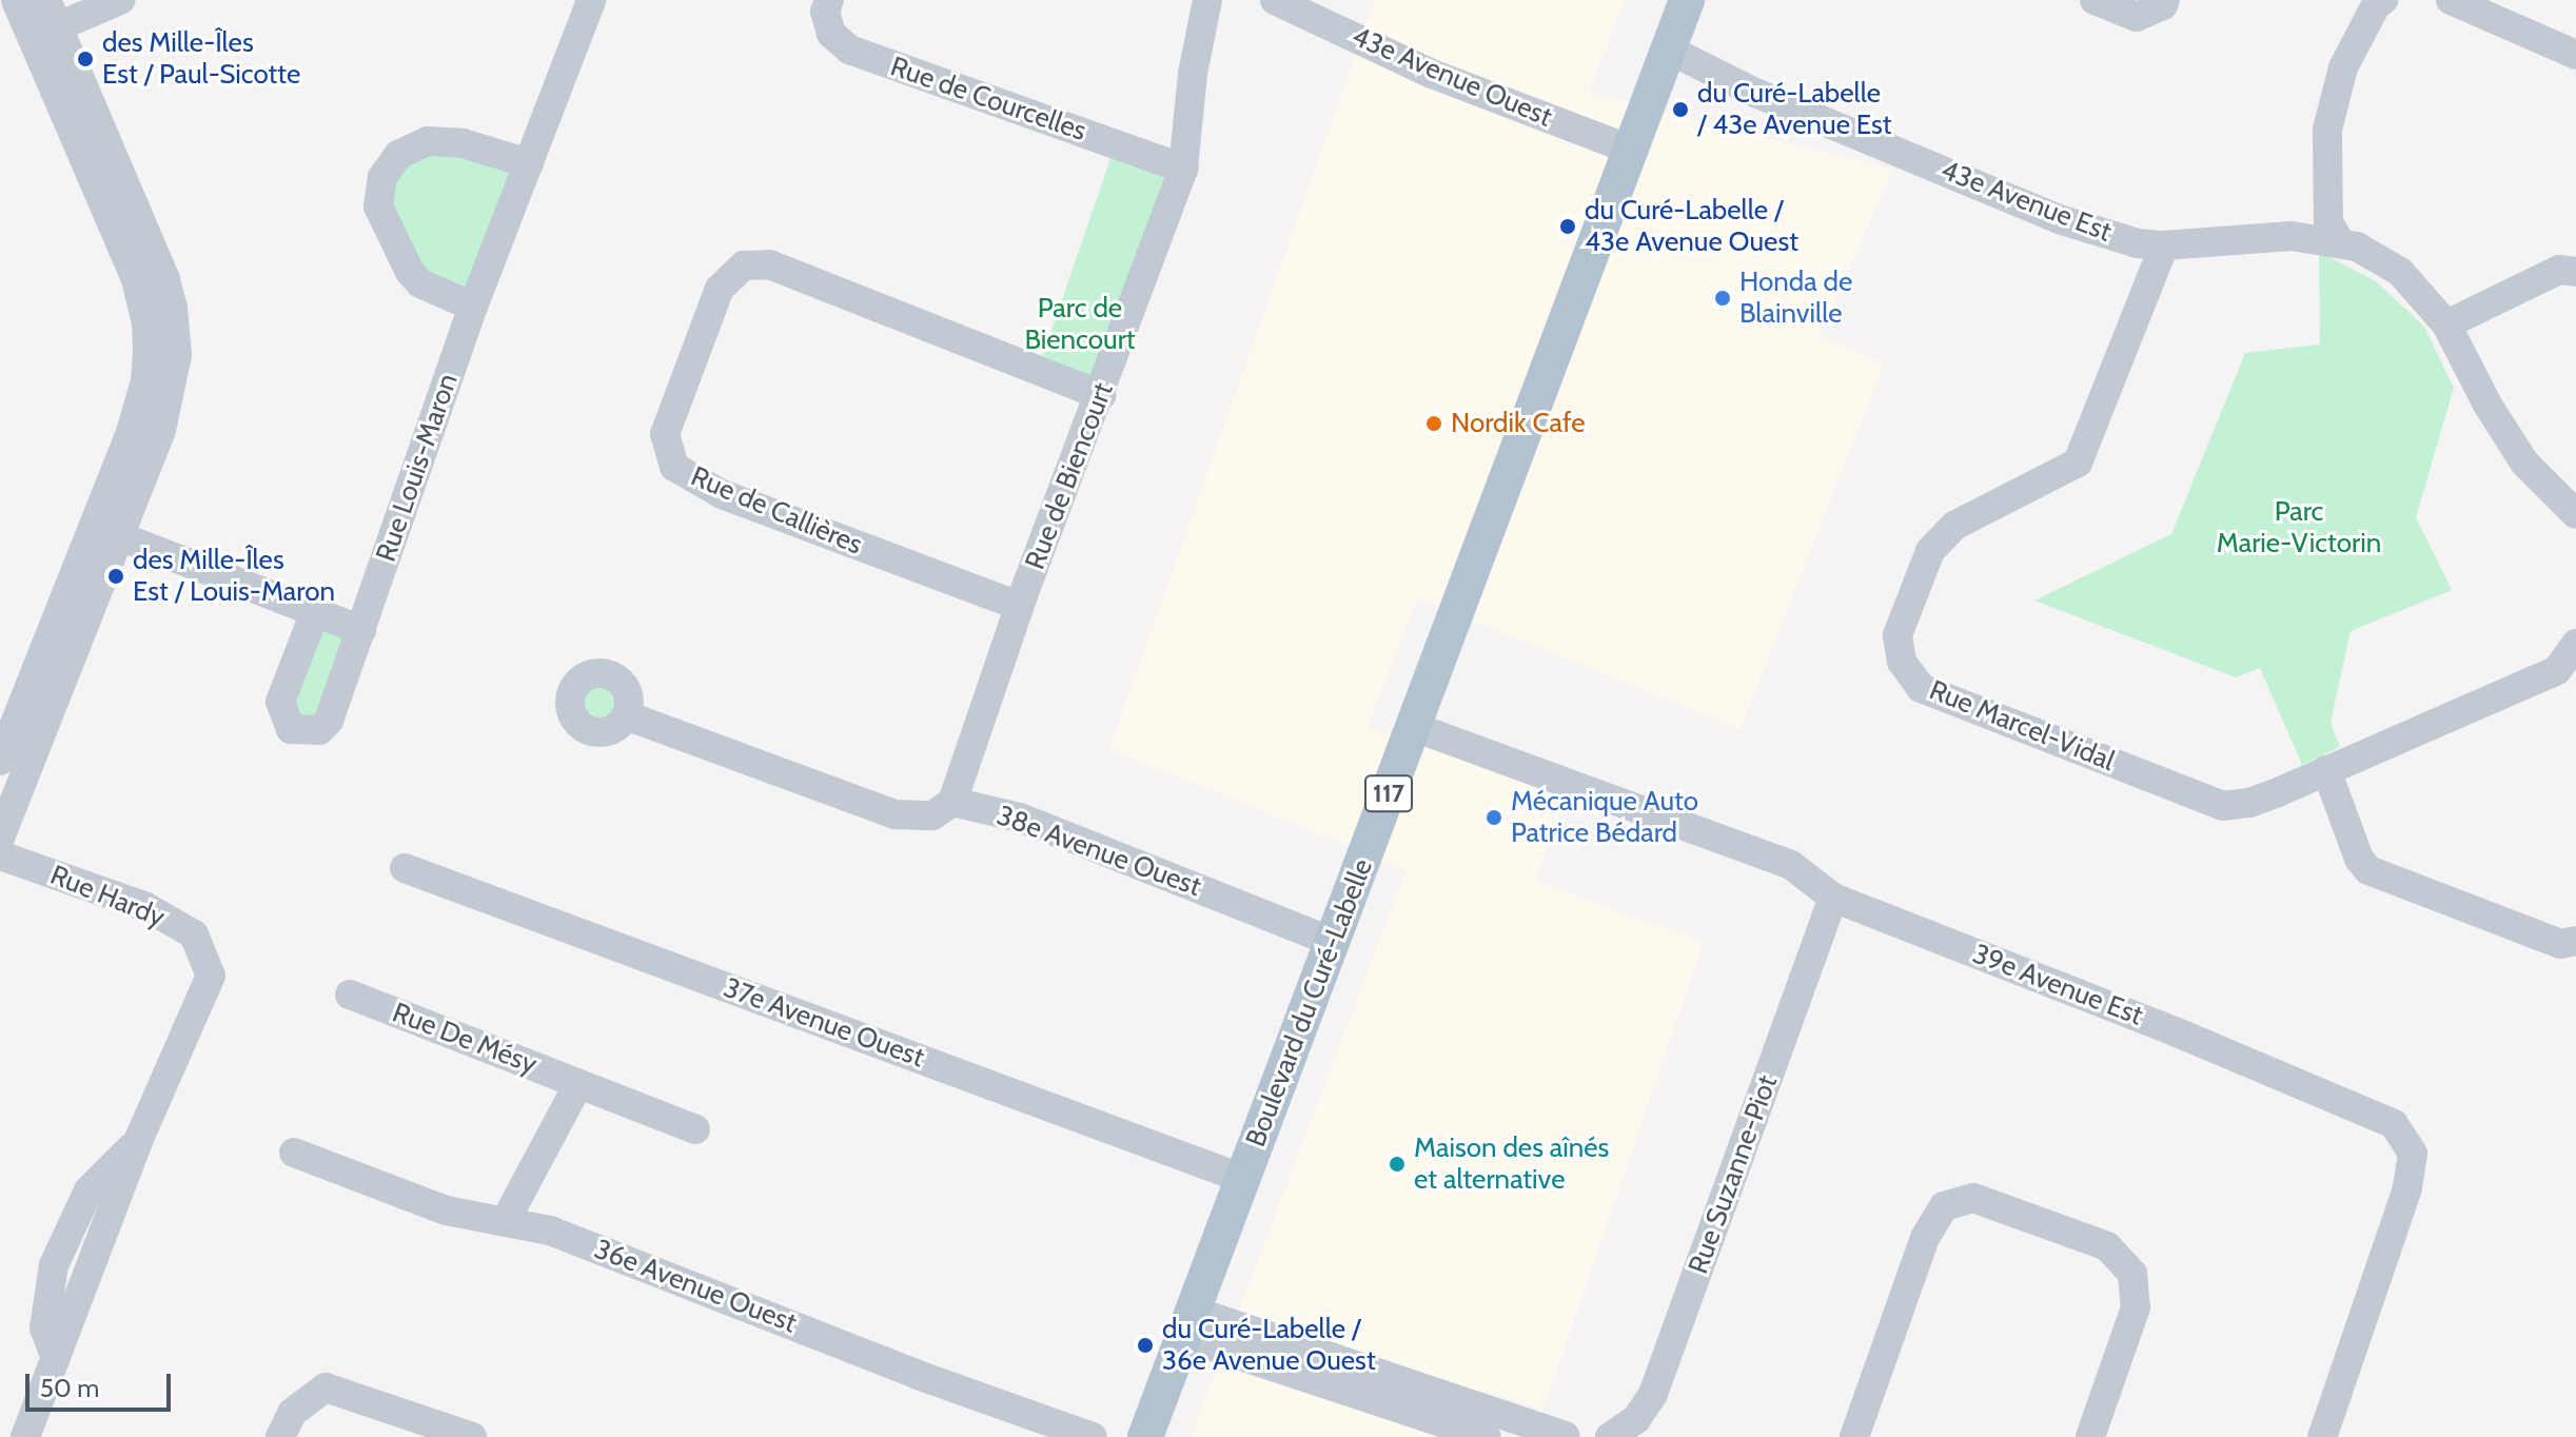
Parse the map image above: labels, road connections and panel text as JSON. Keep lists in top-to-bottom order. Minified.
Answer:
{"streets":{"main road":["117","Boulevard du Curé-Labelle"],"street":["43e Avenue Ouest","Rue de Courcelles","43e Avenue Est","Rue Louis-Maron","Rue de Biencourt","Rue de Callières","Rue Marcel-Vidal","38e Avenue Ouest","Rue Hardy","39e Avenue Est","37e Avenue Ouest","Rue De Mésy","Rue Suzanne-Piot","36e Avenue Ouest"]},"crossings":[["43e Avenue Ouest","Boulevard du Curé-Labelle"],["Rue de Courcelles","Rue de Biencourt"],["43e Avenue Est","Rue Marcel-Vidal"],["43e Avenue Est","Boulevard du Curé-Labelle"],["Rue de Biencourt","Rue de Callières"],["Rue de Biencourt","38e Avenue Ouest"],["38e Avenue Ouest","Boulevard du Curé-Labelle"],["39e Avenue Est","Boulevard du Curé-Labelle"],["39e Avenue Est","Rue Suzanne-Piot"],["Boulevard du Curé-Labelle","37e Avenue Ouest"]],"parks":["Parc de Biencourt","Parc Marie-Victorin"],"places":["des Mille-Îles Est / Paul-Sicotte","du Curé-Labelle / 43e Avenue Est","du Curé-Labelle / 43e Avenue Ouest","Honda de Blainville","Nordik Cafe","des Mille-Îles Est / Louis-Maron","Mécanique Auto Patrice Bédard","Maison des aînés et alternative","du Curé-Labelle / 36e Avenue Ouest"],"scale_bar":"50 m"}
